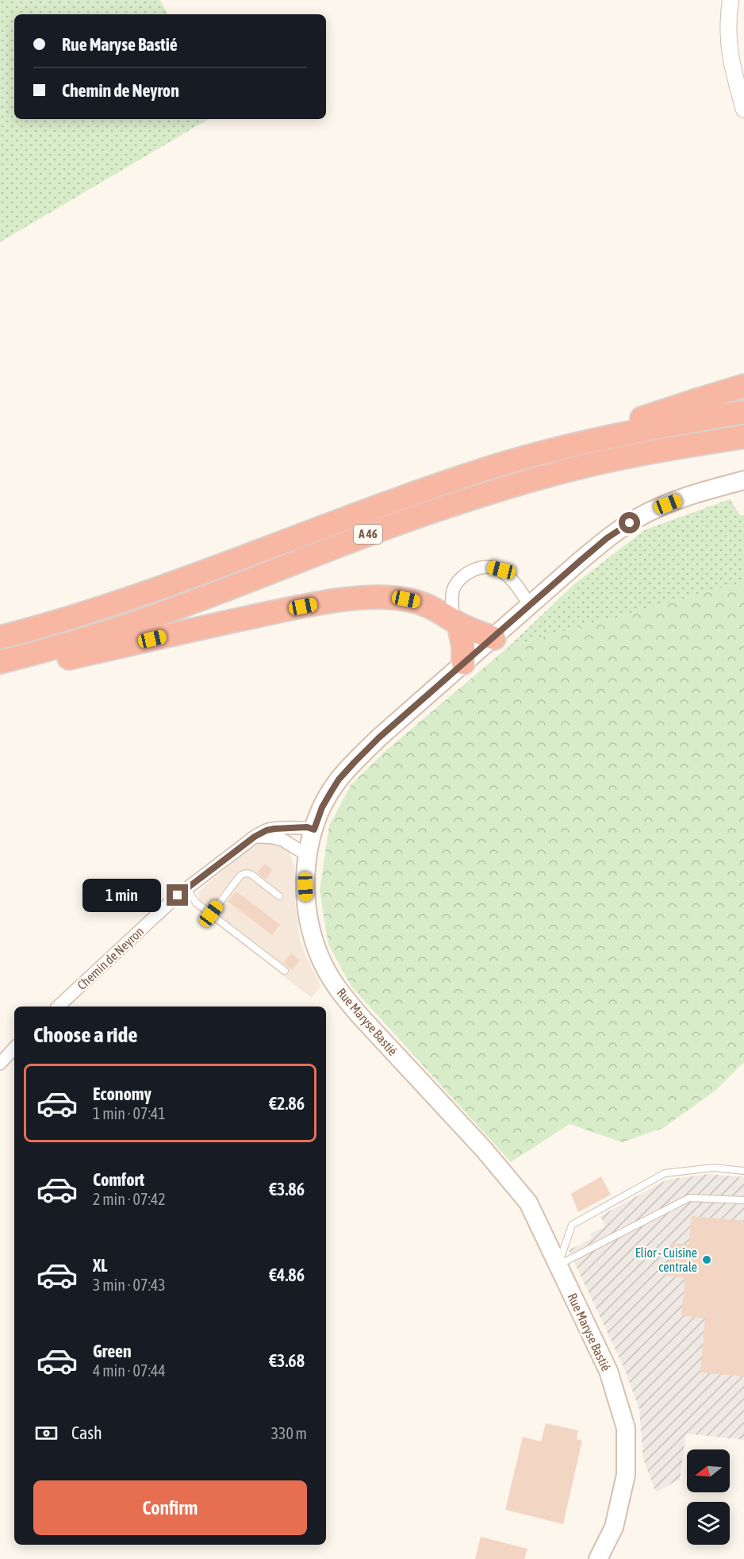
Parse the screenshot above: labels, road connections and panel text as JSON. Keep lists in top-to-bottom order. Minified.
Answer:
{"streets":{"highway":["A 46"],"main road":["Rue Maryse Bastié"],"street":["Chemin de Neyron"]},"crossings":[["Chemin de Neyron","Rue Maryse Bastié"]],"places":["Elior - Cuisine centrale"],"north":"left","page":{"banner":["Rue Maryse Bastié","Chemin de Neyron"],"bubble":"1 min","heading":"Choose a ride","list":[{"name":"Economy","note":"1 min · 07:41","value":"€2.86"},{"name":"Comfort","note":"2 min · 07:42","value":"€3.86"},{"name":"XL","note":"3 min · 07:43","value":"€4.86"},{"name":"Green","note":"4 min · 07:44","value":"€3.68"}],"pay":["Cash","330 m"],"buttons":"Confirm"}}
